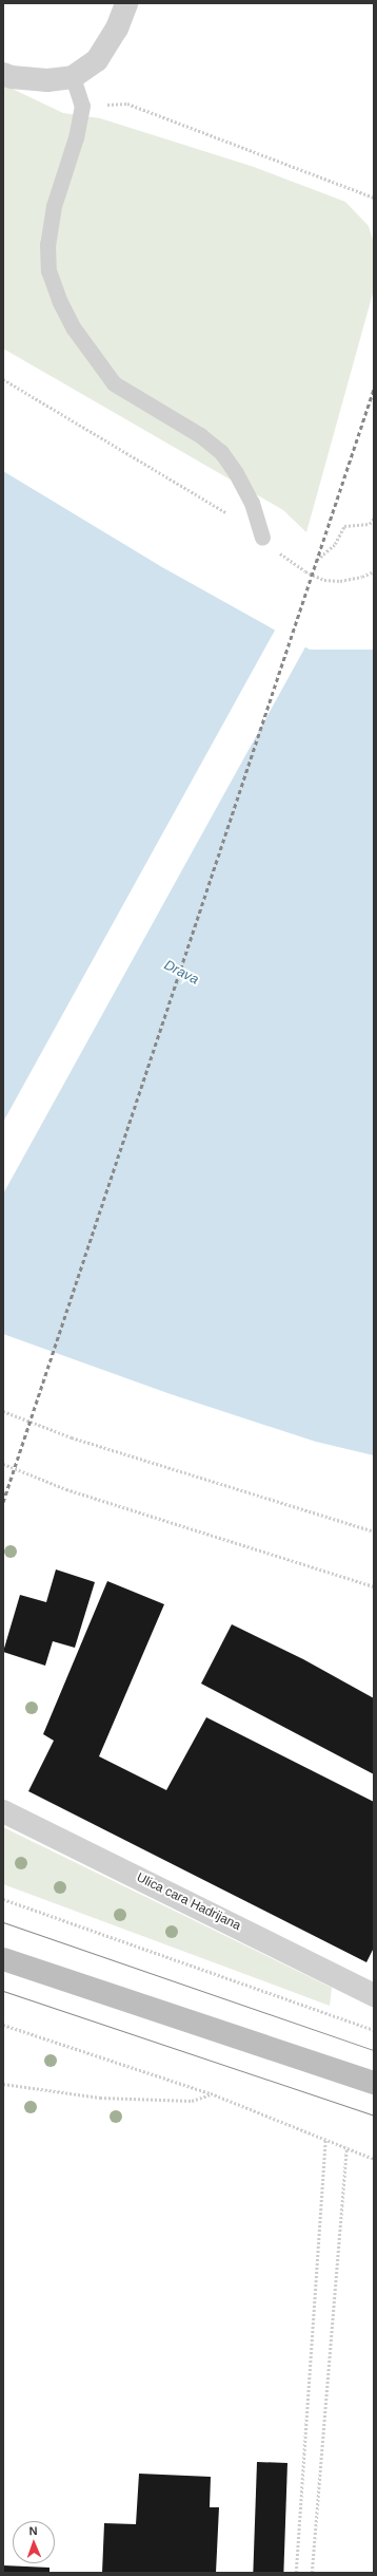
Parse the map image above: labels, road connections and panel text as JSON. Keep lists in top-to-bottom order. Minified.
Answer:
{"streets":{"street":["Ulica cara Hadrijana"]},"water":["Drava"],"north":"top"}
